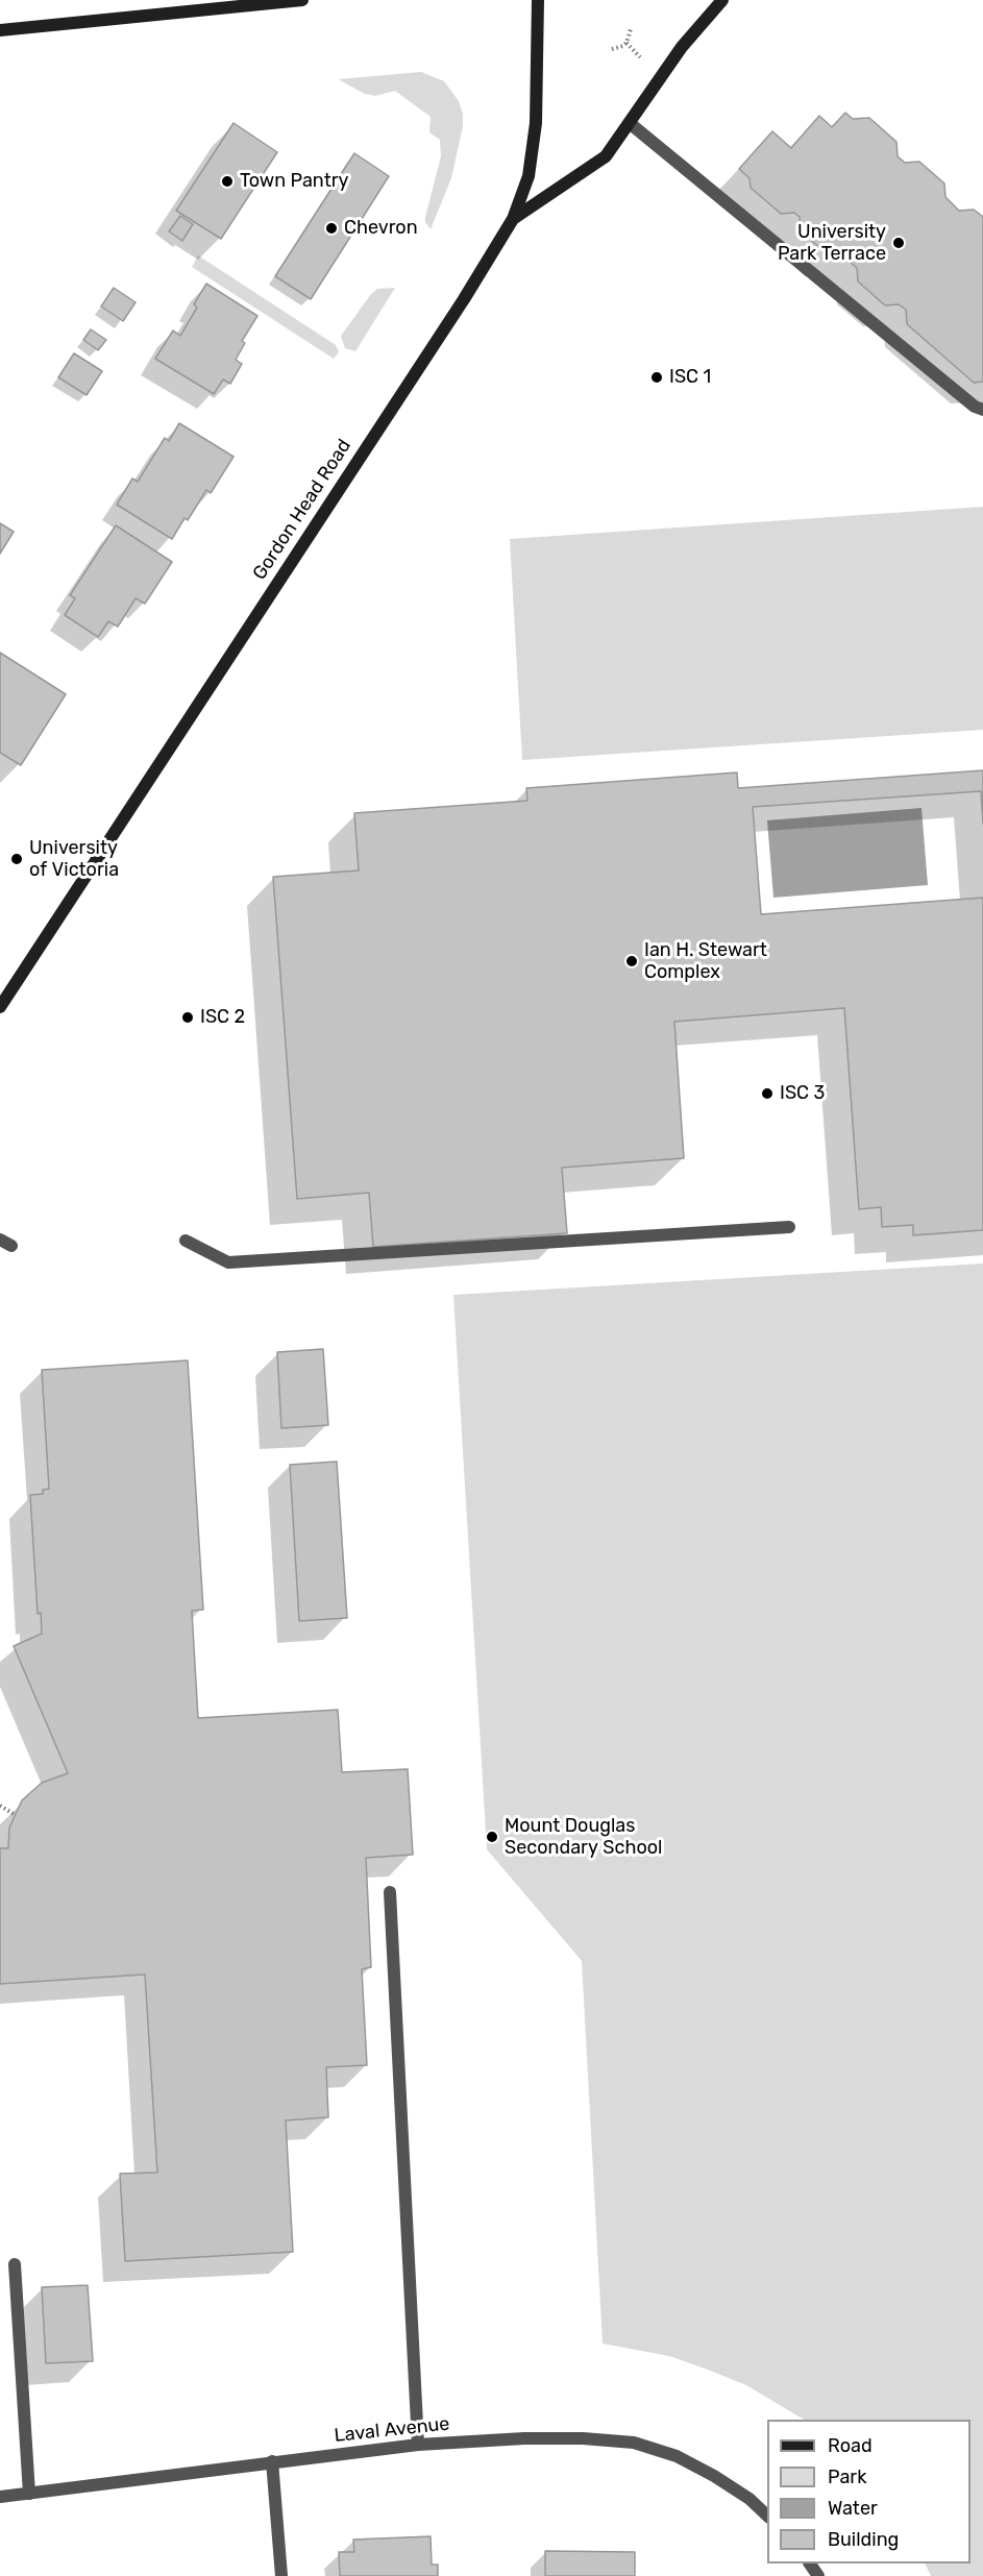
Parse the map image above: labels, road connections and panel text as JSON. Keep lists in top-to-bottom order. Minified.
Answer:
{"streets":{"main road":["Gordon Head Road"],"street":["Laval Avenue"]},"places":["Town Pantry","Chevron","University Park Terrace","ISC 1","University of Victoria","Ian H. Stewart Complex","ISC 2","ISC 3","Mount Douglas Secondary School"],"legend":["Road","Park","Water","Building"]}
